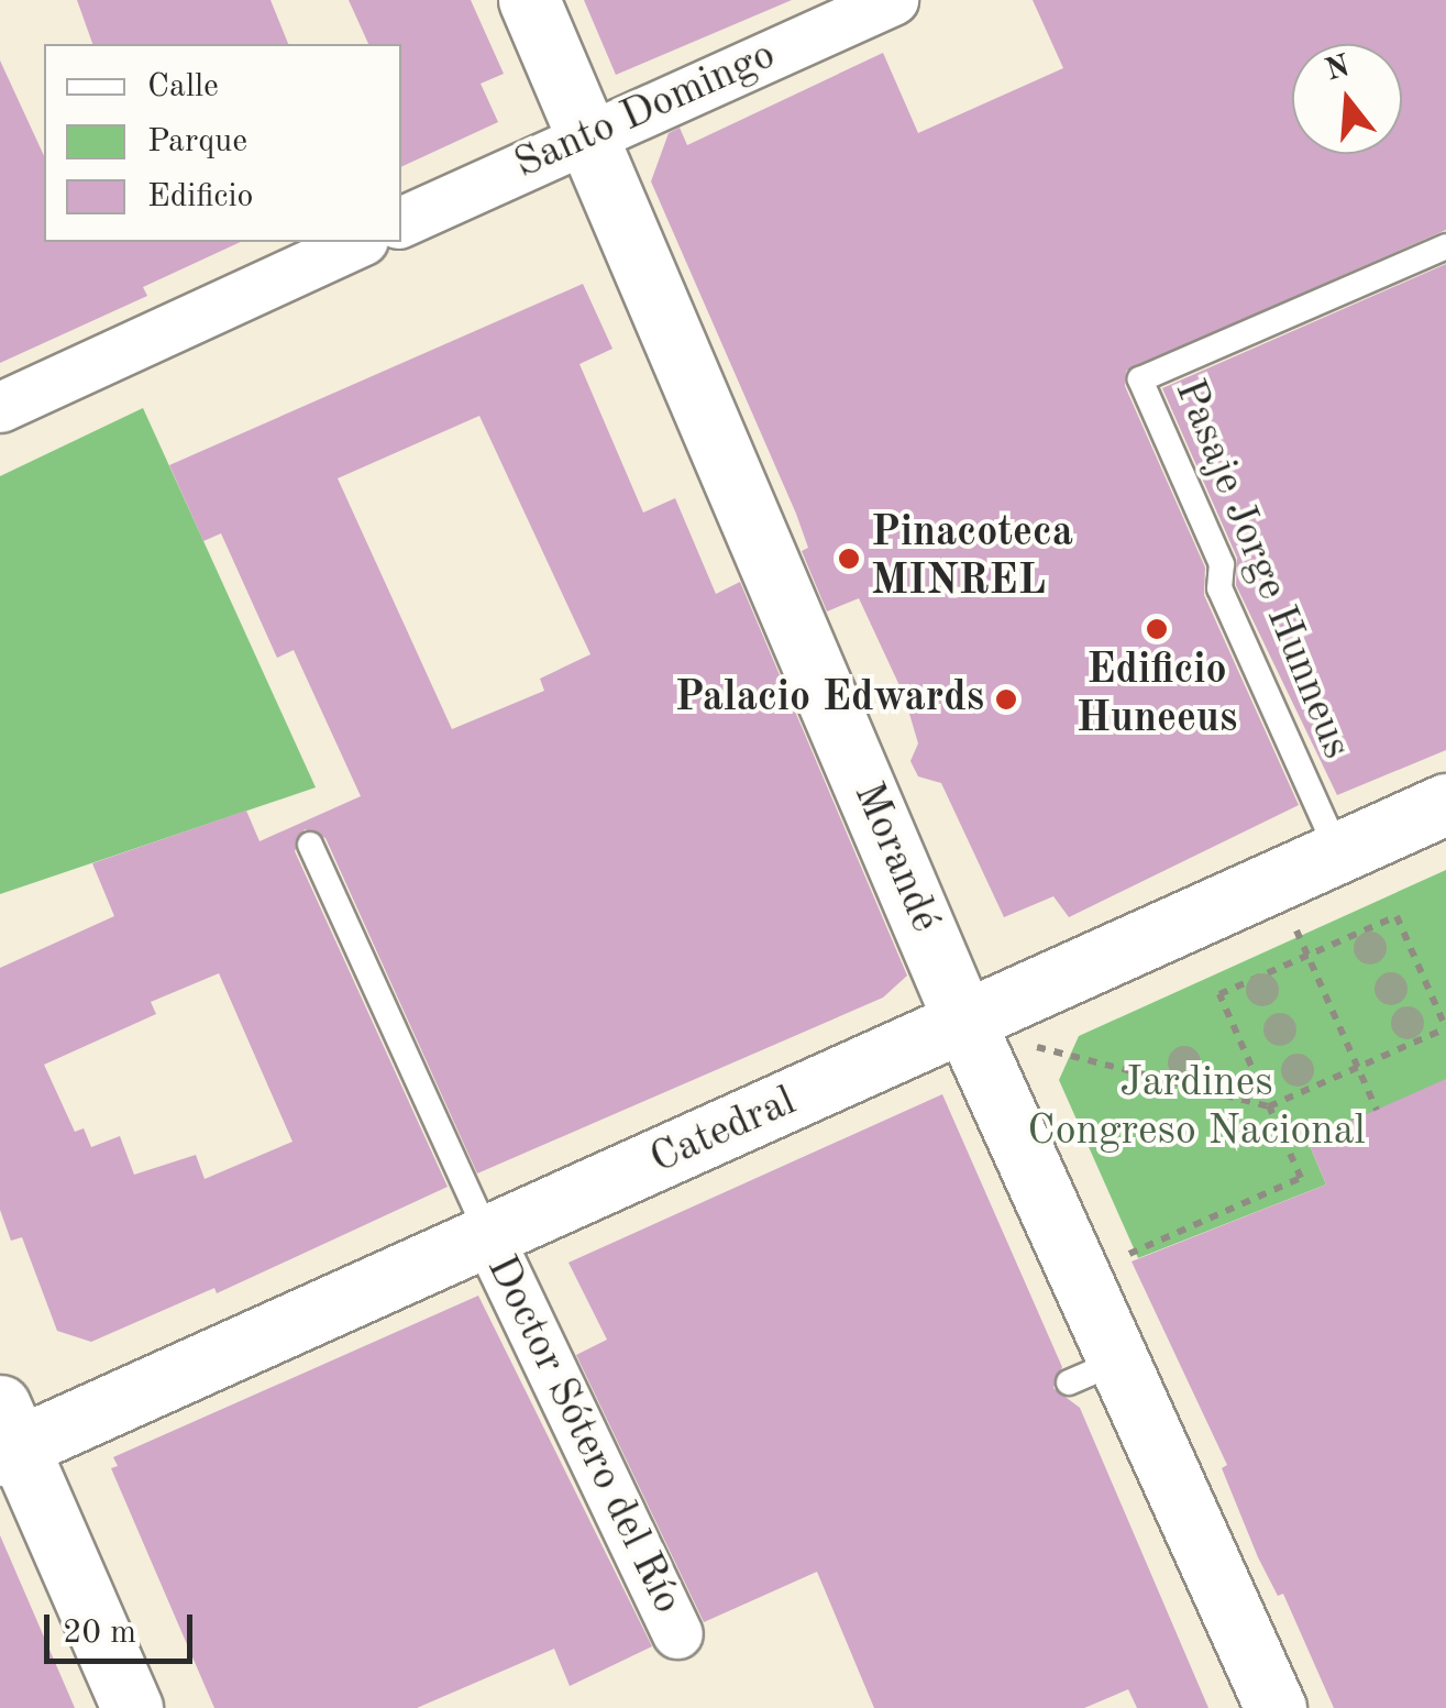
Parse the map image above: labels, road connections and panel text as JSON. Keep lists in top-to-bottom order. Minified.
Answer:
{"streets":{"street":["Santo Domingo","Morandé","Catedral","Doctor Sótero del Río"],"lane":["Pasaje Jorge Hunneus"]},"crossings":[["Santo Domingo","Morandé"],["Pasaje Jorge Hunneus","Catedral"],["Morandé","Catedral"],["Catedral","Doctor Sótero del Río"]],"parks":["Jardines Congreso Nacional"],"places":["Pinacoteca MINREL","Edificio Huneeus","Palacio Edwards"],"legend":["Calle","Parque","Edificio"],"scale_bar":"20 m","north":"top"}
